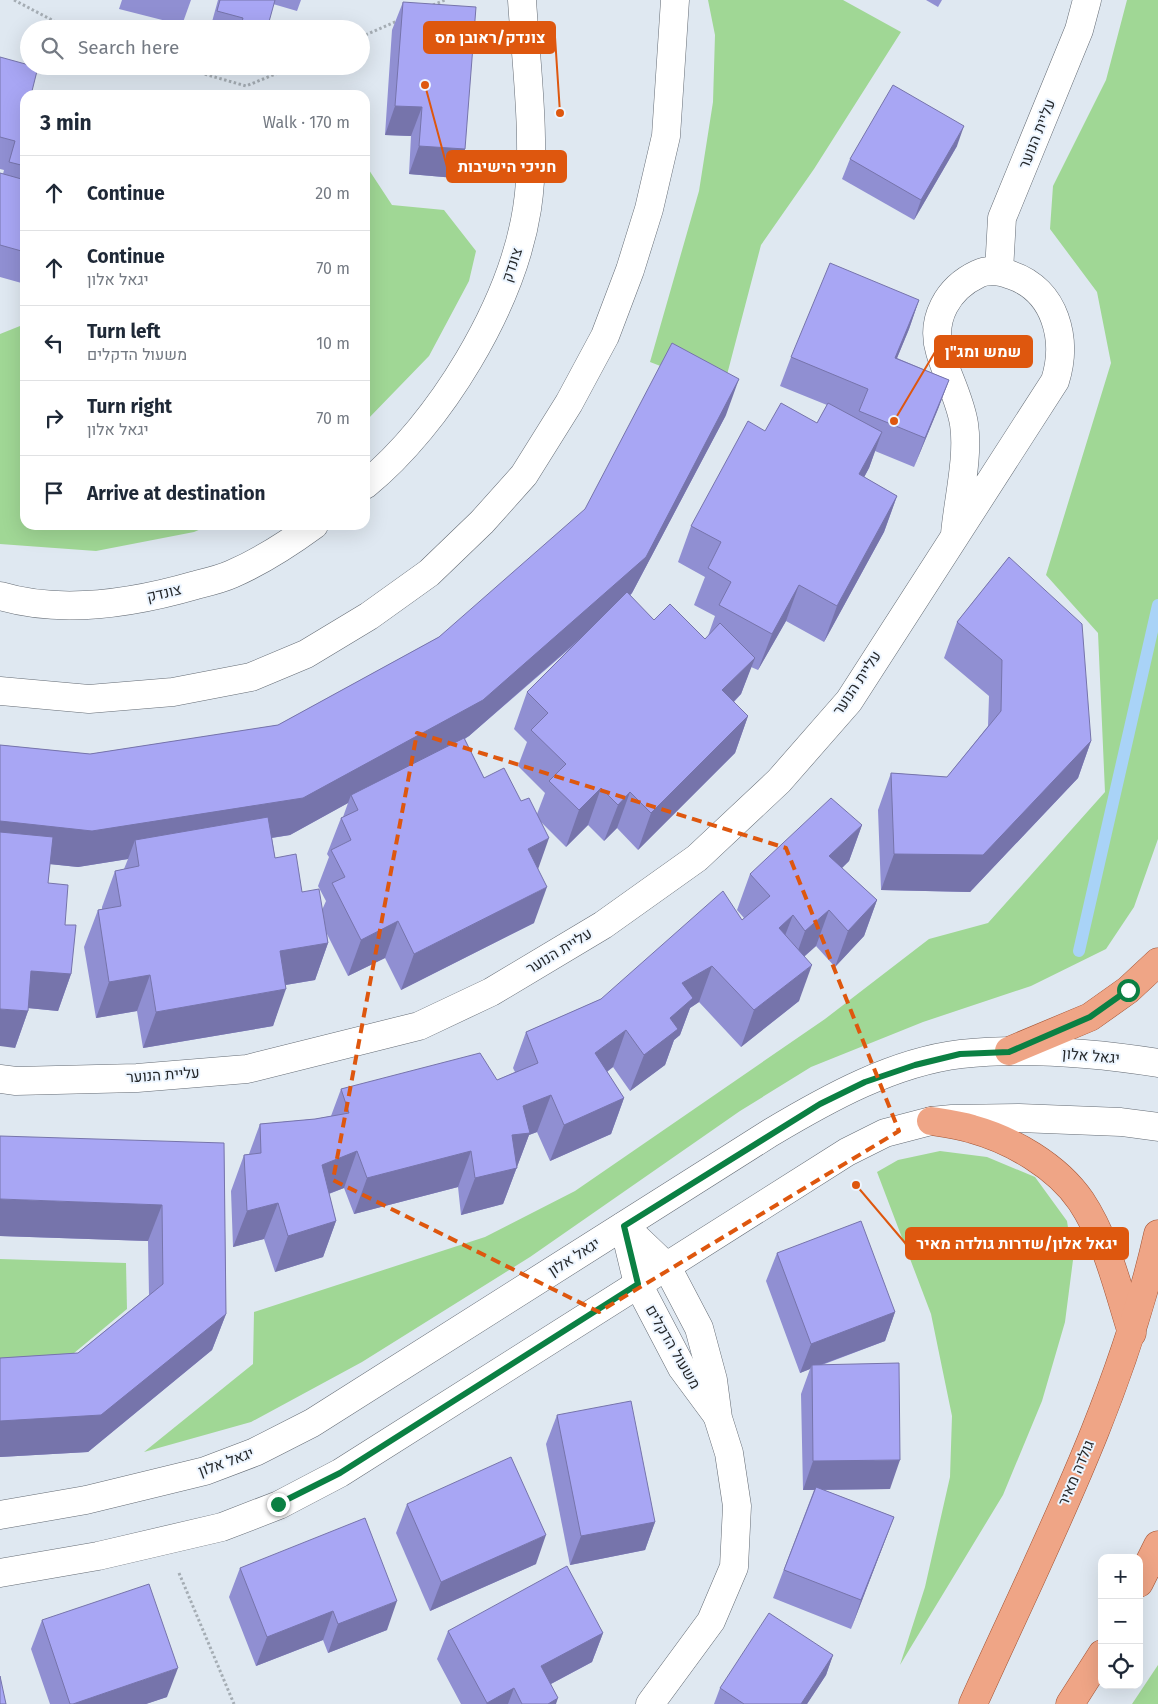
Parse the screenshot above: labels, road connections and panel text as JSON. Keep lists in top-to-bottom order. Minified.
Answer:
{"streets":{"main road":["גולדה מאיר"],"street":["עליית הנוער","צונדק","יגאל אלון","משעול הדקלים"]},"crossings":[["יגאל אלון","משעול הדקלים"]],"places":["חניכי הישיבות","צונדק/ראובן מס","שמש ומג\"ן","יגאל אלון/שדרות גולדה מאיר"],"page":{"search":"Search here","heading":["3 min","Walk · 170 m"],"list":[["Continue","20 m"],["Continue","יגאל אלון","70 m"],["Turn left","משעול הדקלים","10 m"],["Turn right","יגאל אלון","70 m"],"Arrive at destination"],"map_buttons":["+","−"]}}
